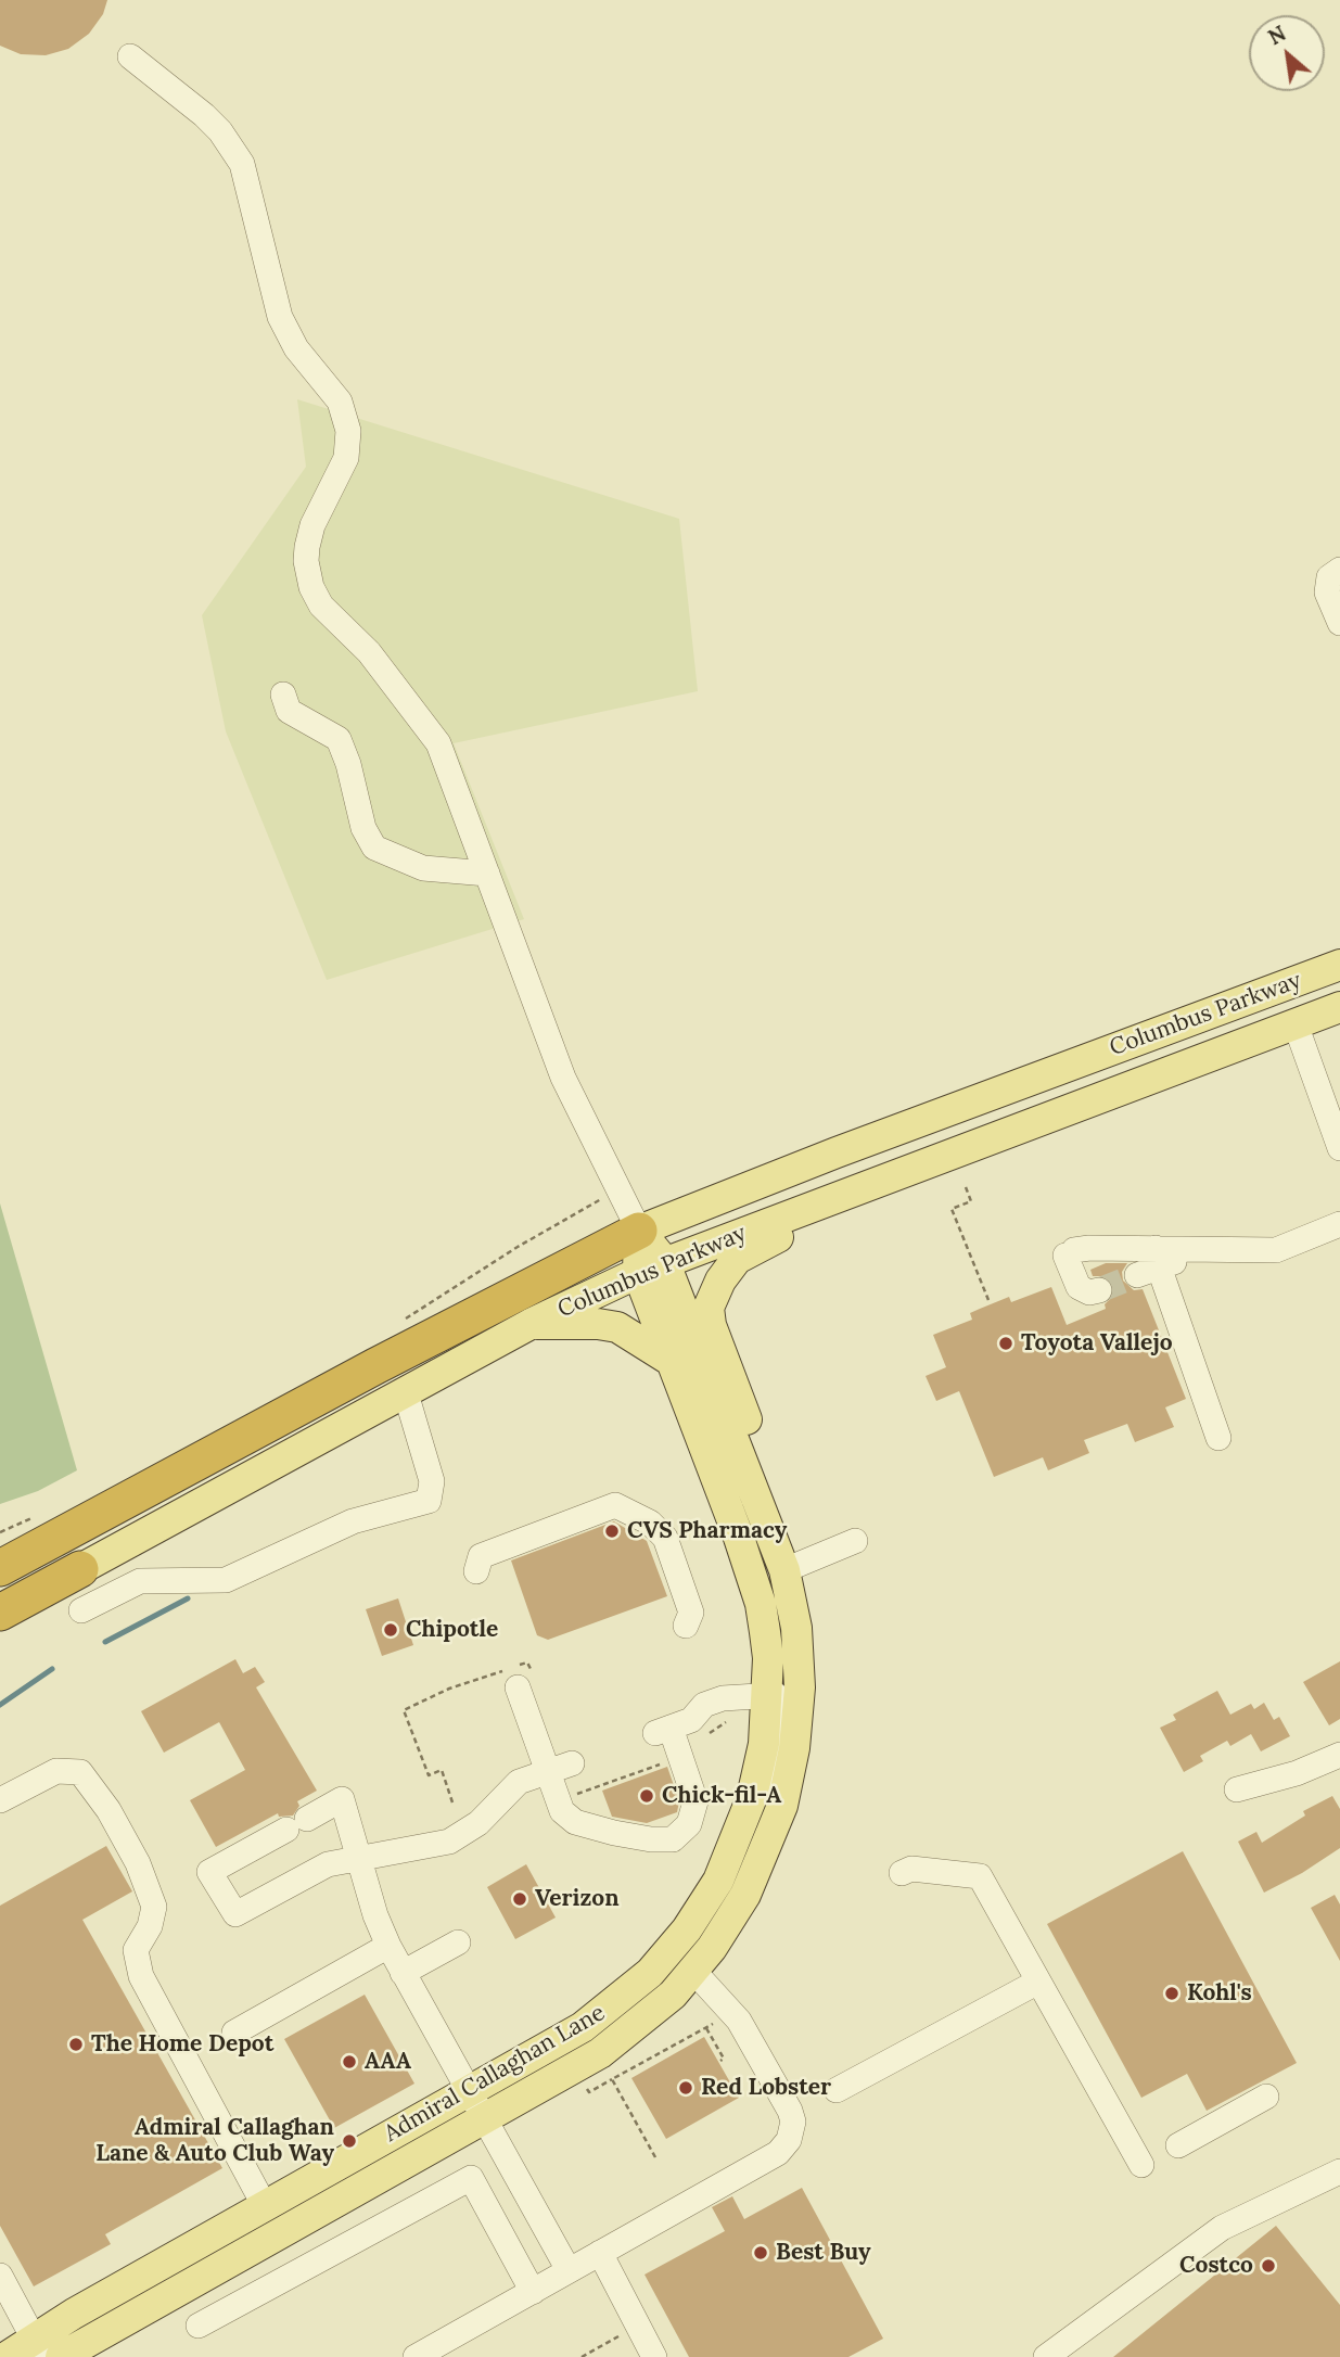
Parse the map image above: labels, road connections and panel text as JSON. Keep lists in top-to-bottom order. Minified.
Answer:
{"streets":{"highway":["Columbus Parkway"],"main road":["Admiral Callaghan Lane"]},"crossings":[["Columbus Parkway","Admiral Callaghan Lane"]],"places":["Toyota Vallejo","CVS Pharmacy","Chipotle","Chick-fil-A","Verizon","Kohl's","The Home Depot","AAA","Red Lobster","Admiral Callaghan Lane & Auto Club Way","Best Buy","Costco"],"north":"top left"}
